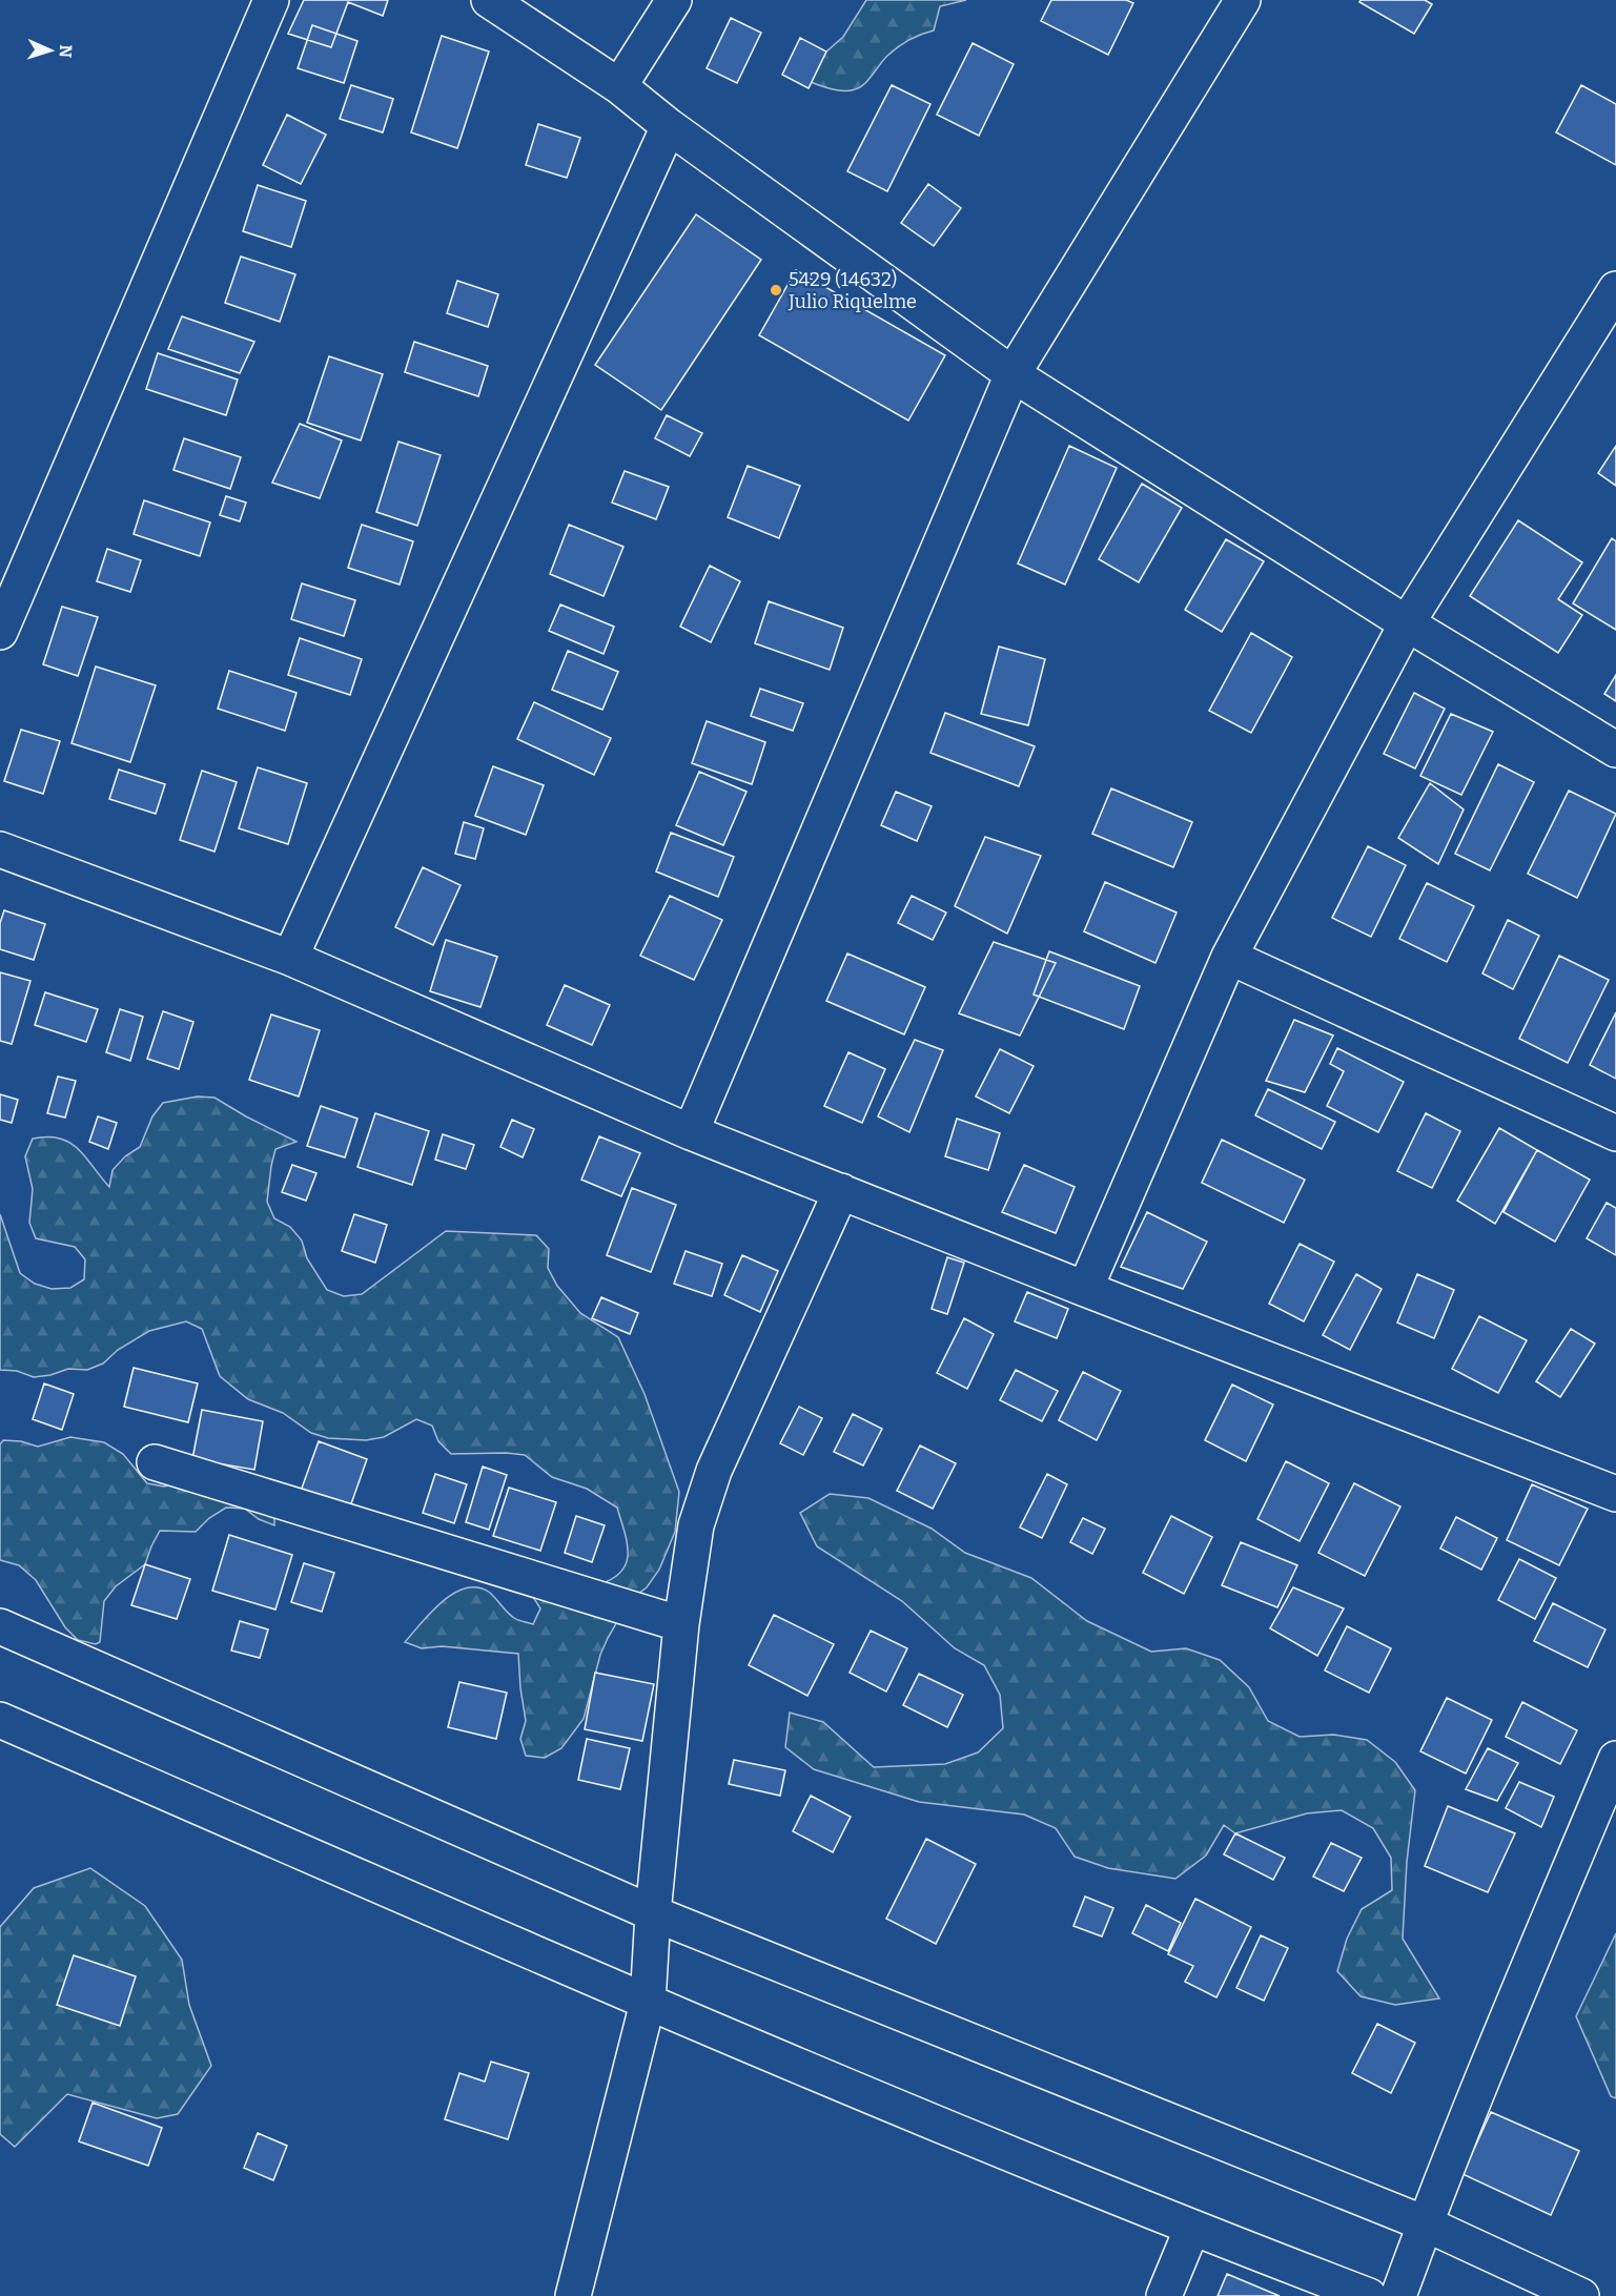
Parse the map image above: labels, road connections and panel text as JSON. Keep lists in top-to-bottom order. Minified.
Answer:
{"places":["5429 (14632) Julio Riquelme"],"north":"right"}
